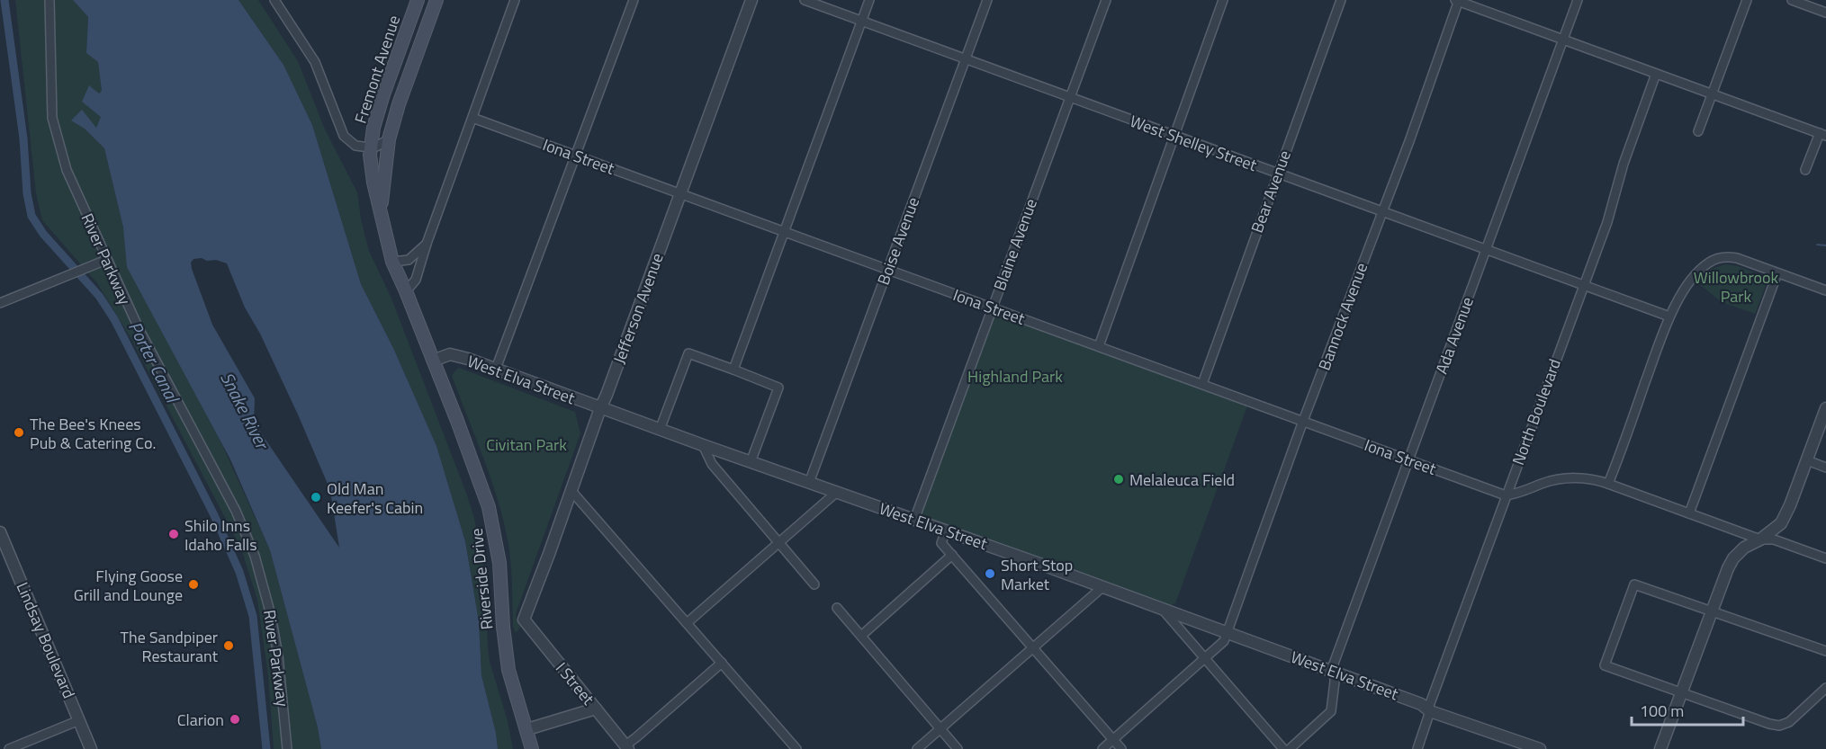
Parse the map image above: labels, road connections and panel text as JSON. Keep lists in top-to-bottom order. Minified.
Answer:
{"streets":{"main road":["Fremont Avenue","Riverside Drive"],"street":["West Shelley Street","Iona Street","Bear Avenue","Boise Avenue","Blaine Avenue","River Parkway","Jefferson Avenue","Bannock Avenue","Ada Avenue","West Elva Street","North Boulevard","Lindsay Boulevard","I Street"]},"crossings":[["Fremont Avenue","West Elva Street"],["Fremont Avenue","Riverside Drive"],["West Shelley Street","Bear Avenue"],["West Shelley Street","Boise Avenue"],["West Shelley Street","Blaine Avenue"],["West Shelley Street","Bannock Avenue"],["West Shelley Street","Ada Avenue"],["West Shelley Street","North Boulevard"],["Iona Street","Bear Avenue"],["Iona Street","Boise Avenue"],["Iona Street","Blaine Avenue"],["Iona Street","Jefferson Avenue"],["Iona Street","Bannock Avenue"],["Iona Street","Ada Avenue"],["Iona Street","North Boulevard"],["Boise Avenue","West Elva Street"],["Blaine Avenue","West Elva Street"],["Jefferson Avenue","West Elva Street"],["Jefferson Avenue","I Street"],["Bannock Avenue","West Elva Street"],["Ada Avenue","West Elva Street"],["West Elva Street","North Boulevard"],["West Elva Street","Riverside Drive"]],"water":["Porter Canal","Snake River"],"parks":["Willowbrook Park","Highland Park","Civitan Park"],"places":["The Bee's Knees Pub & Catering Co.","Melaleuca Field","Old Man Keefer's Cabin","Shilo Inns Idaho Falls","Short Stop Market","Flying Goose Grill and Lounge","The Sandpiper Restaurant","Clarion"],"scale_bar":"100 m"}
